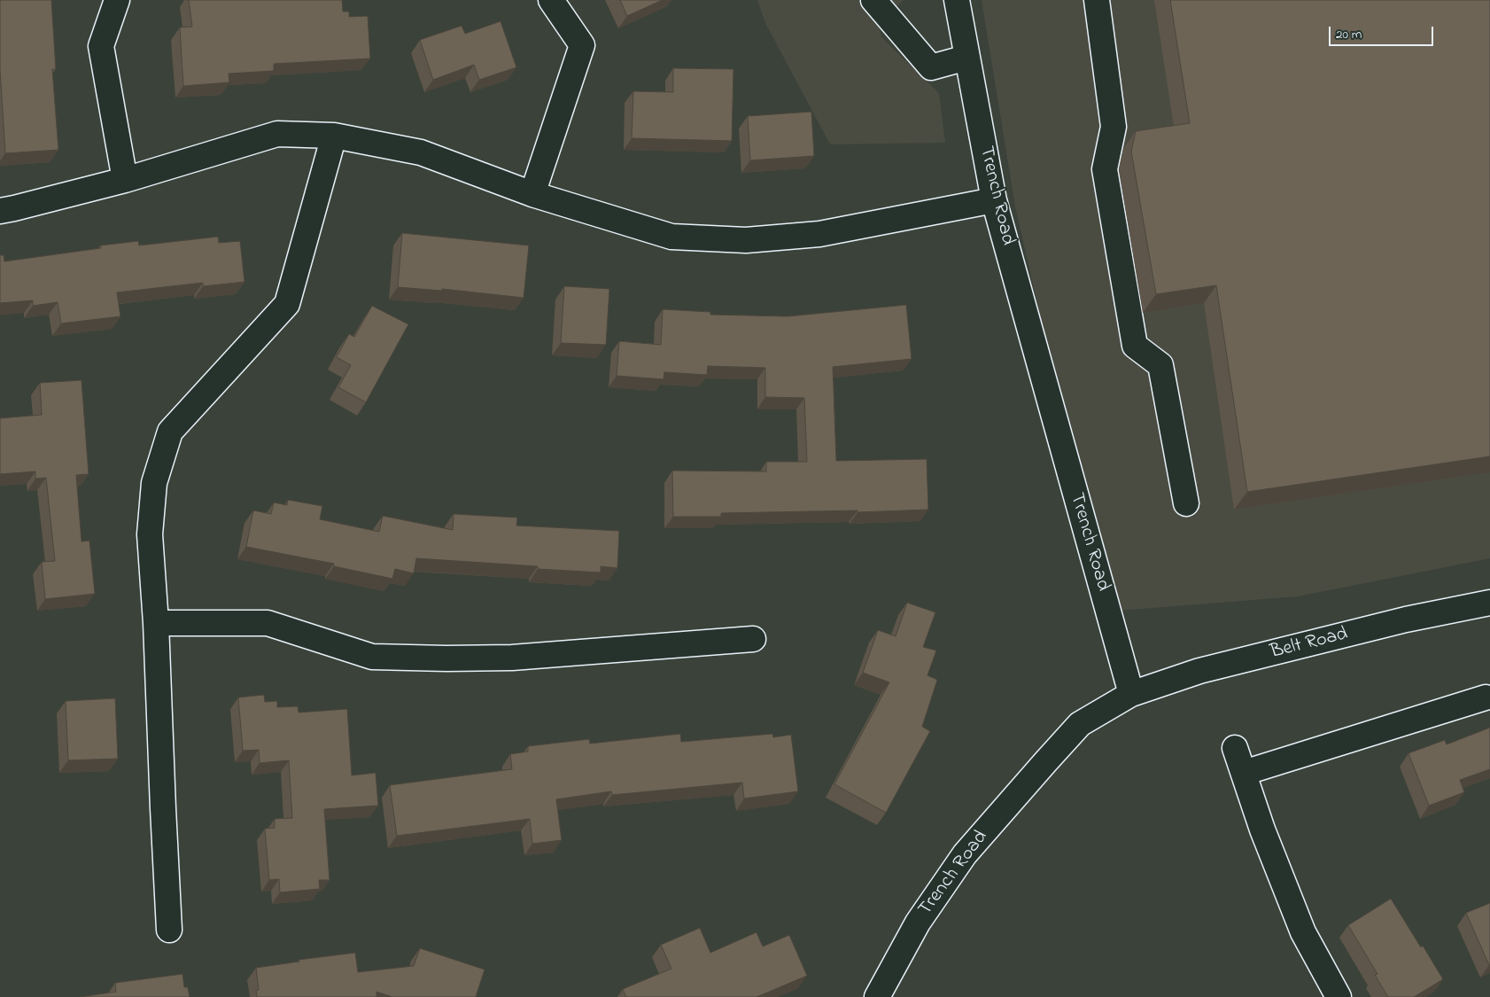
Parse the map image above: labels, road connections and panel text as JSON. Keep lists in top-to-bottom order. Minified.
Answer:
{"streets":{"street":["Trench Road","Belt Road"]},"crossings":[["Trench Road","Belt Road"]],"scale_bar":"20 m"}
